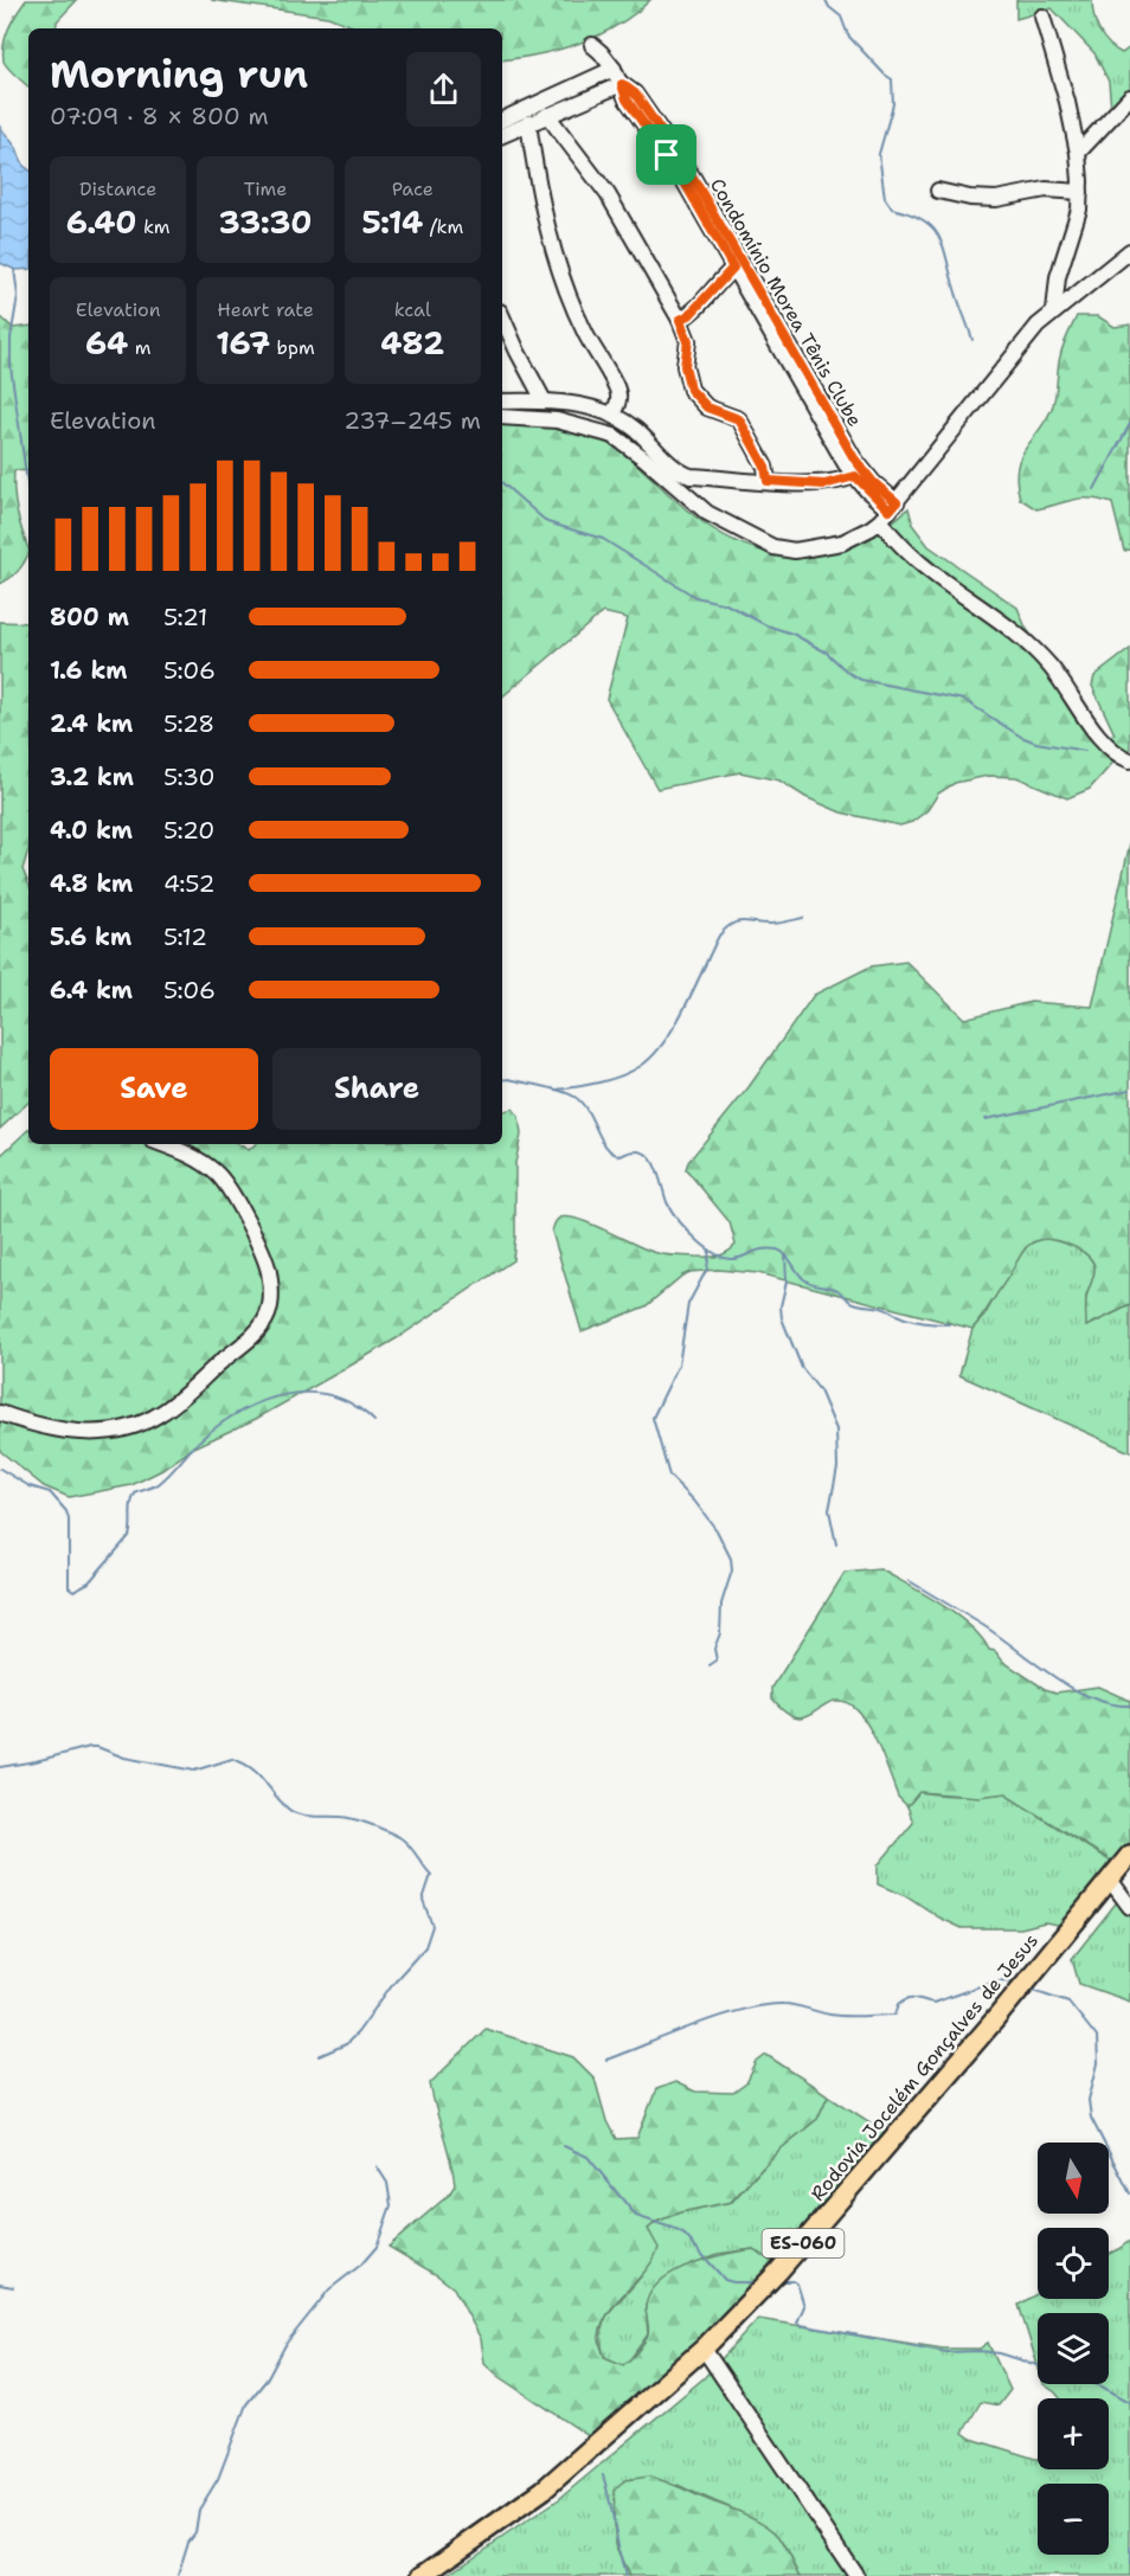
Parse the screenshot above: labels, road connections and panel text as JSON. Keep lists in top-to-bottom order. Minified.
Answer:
{"streets":{"main road":["Rodovia Jocelém Gonçalves de Jesus","ES-060"],"street":["Condomínio Morea Tênis Clube"]},"north":"bottom","page":{"heading":["Morning run","07:09 · 8 × 800 m"],"stats":[["Distance","6.40 km"],["Time","33:30"],["Pace","5:14 /km"],["Elevation","64 m"],["Heart rate","167 bpm"],["kcal","482"]],"chart":["Elevation","237–245 m"],"list":[{"name":"800 m","note":"5:21"},{"name":"1.6 km","note":"5:06"},{"name":"2.4 km","note":"5:28"},{"name":"3.2 km","note":"5:30"},{"name":"4.0 km","note":"5:20"},{"name":"4.8 km","note":"4:52"},{"name":"5.6 km","note":"5:12"},{"name":"6.4 km","note":"5:06"}],"buttons":["Save","Share"],"map_buttons":["+","−"]}}
